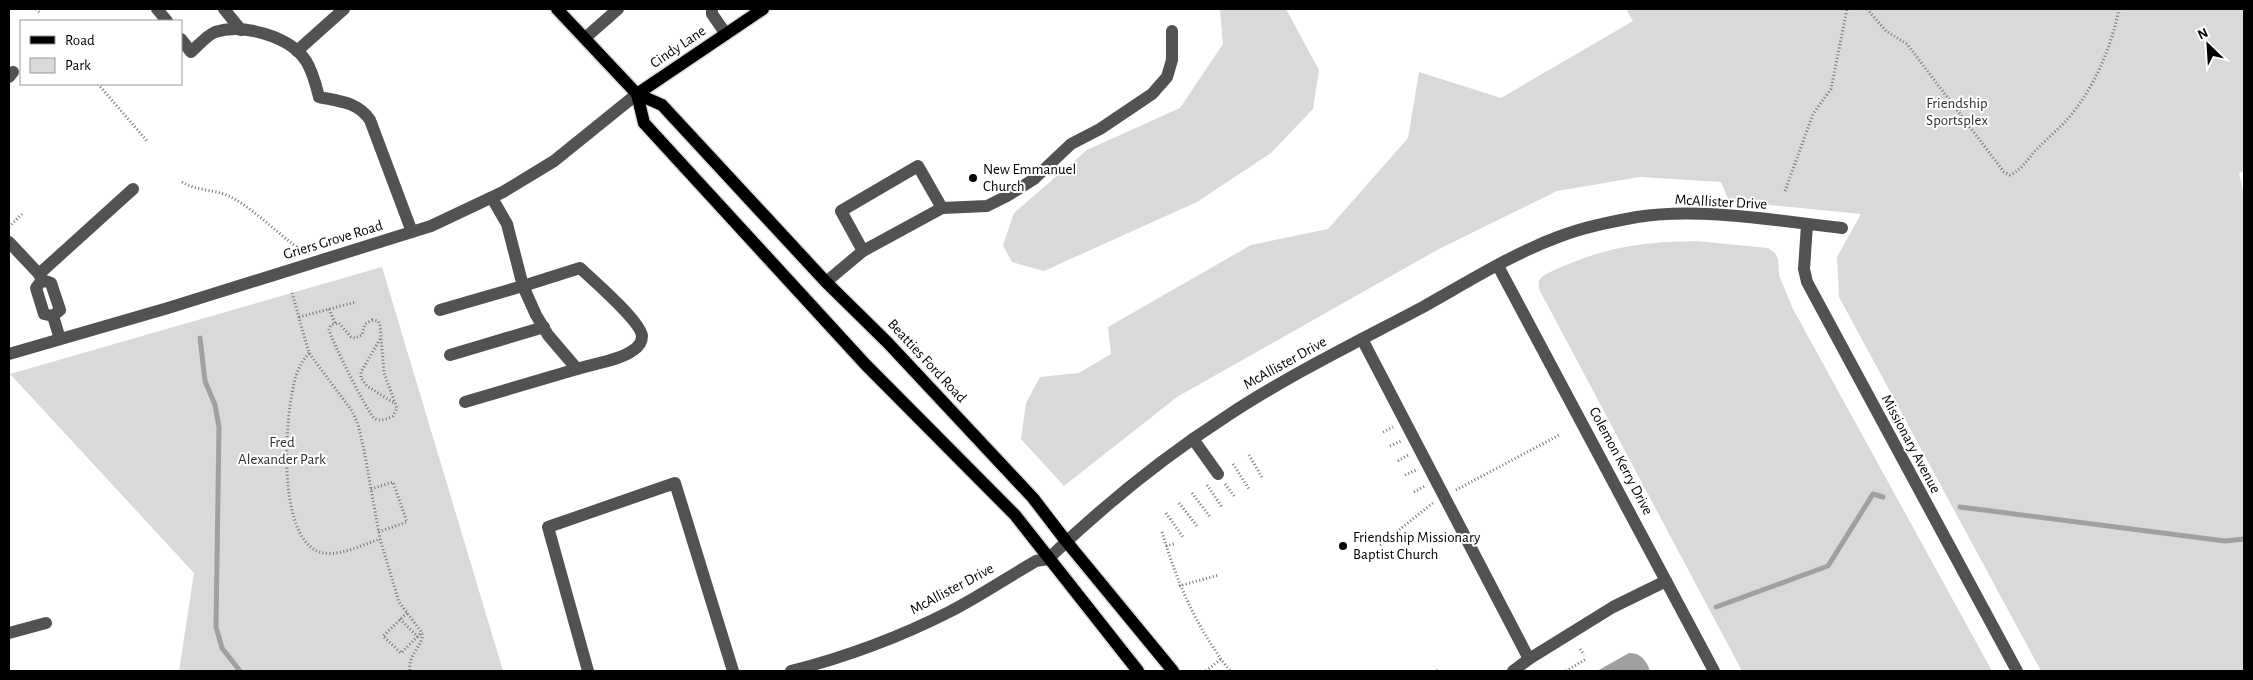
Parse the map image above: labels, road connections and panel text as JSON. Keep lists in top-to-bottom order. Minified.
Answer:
{"streets":{"main road":["Cindy Lane","Beatties Ford Road"],"street":["McAllister Drive","Griers Grove Road","Missionary Avenue","Colemon Kerry Drive"]},"crossings":[["Cindy Lane","Griers Grove Road"],["Cindy Lane","Beatties Ford Road"],["McAllister Drive","Beatties Ford Road"],["McAllister Drive","Missionary Avenue"],["McAllister Drive","Colemon Kerry Drive"],["Griers Grove Road","Beatties Ford Road"]],"parks":["Friendship Sportsplex","Fred Alexander Park"],"places":["New Emmanuel Church","Friendship Missionary Baptist Church"],"legend":["Road","Park"],"north":"top left"}
